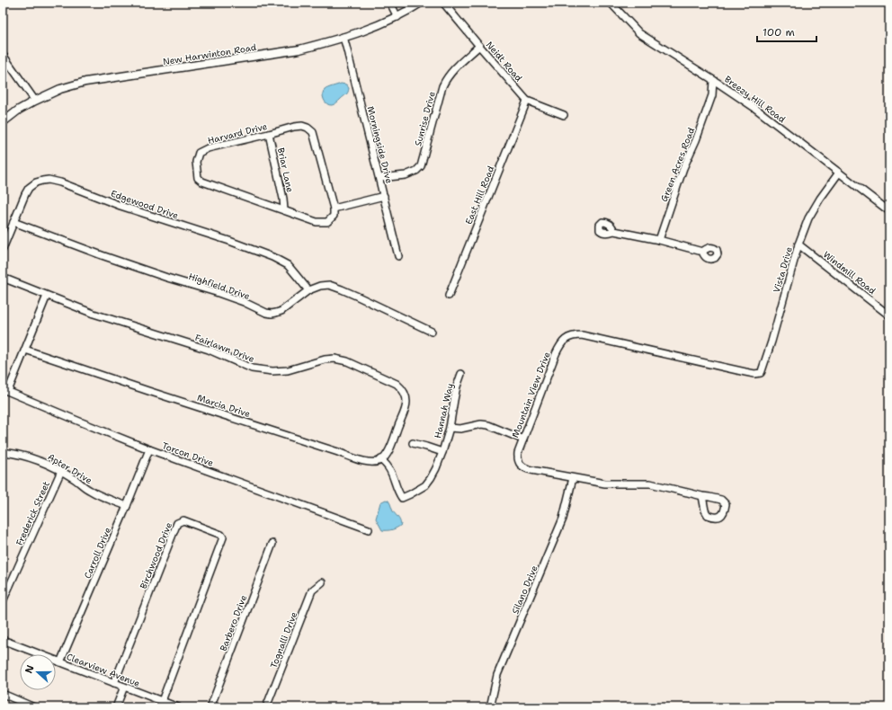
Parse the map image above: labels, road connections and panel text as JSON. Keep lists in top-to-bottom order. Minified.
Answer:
{"streets":{"main road":["New Harwinton Road"],"street":["Neidt Road","Breezy Hill Road","Sunrise Drive","Harvard Drive","Morningside Drive","Green Acres Road","Briar Lane","East Hill Road","Edgewood Drive","Vista Drive","Windmill Road","Highfield Drive","Fairlawn Drive","Mountain View Drive","Marcia Drive","Hannah Way","Torcon Drive","Apter Drive","Frederick Street","Carroll Drive","Birchwood Drive","Silano Drive","Barbero Drive","Tognalli Drive","Clearview Avenue"]},"crossings":[["New Harwinton Road","Morningside Drive"],["Neidt Road","Sunrise Drive"],["Neidt Road","East Hill Road"],["Breezy Hill Road","Green Acres Road"],["Breezy Hill Road","Vista Drive"],["Sunrise Drive","Morningside Drive"],["Harvard Drive","Briar Lane"],["Edgewood Drive","Highfield Drive"],["Vista Drive","Windmill Road"],["Vista Drive","Mountain View Drive"],["Fairlawn Drive","Marcia Drive"],["Fairlawn Drive","Hannah Way"],["Mountain View Drive","Silano Drive"],["Marcia Drive","Hannah Way"],["Torcon Drive","Carroll Drive"],["Apter Drive","Frederick Street"],["Apter Drive","Carroll Drive"],["Carroll Drive","Clearview Avenue"],["Birchwood Drive","Clearview Avenue"]],"scale_bar":"100 m","north":"left"}
